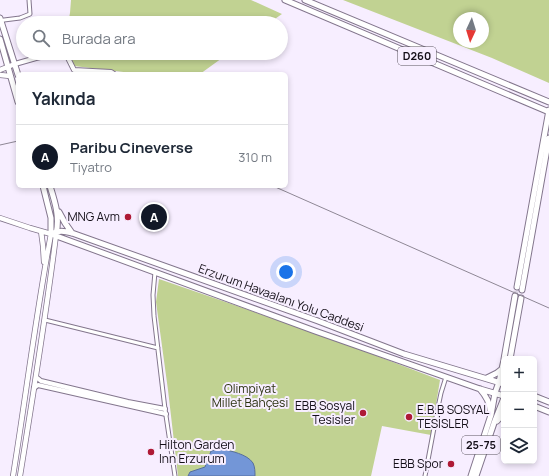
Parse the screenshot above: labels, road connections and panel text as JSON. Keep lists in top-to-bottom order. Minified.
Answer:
{"streets":{"main road":["D260","Erzurum Havaalanı Yolu Caddesi","25-75"]},"crossings":[["Erzurum Havaalanı Yolu Caddesi","25-75"]],"parks":["Olimpiyat Millet Bahçesi"],"places":["MNG Avm","EBB Sosyal Tesisler","E.B.B SOSYAL TESİSLER","Hilton Garden Inn Erzurum","EBB Spor"],"north":"bottom","page":{"search":"Burada ara","heading":"Yakında","list":[{"mark":"A","name":"Paribu Cineverse","note":"Tiyatro","value":"310 m"}],"pins":"A","map_buttons":["+","−"]}}
